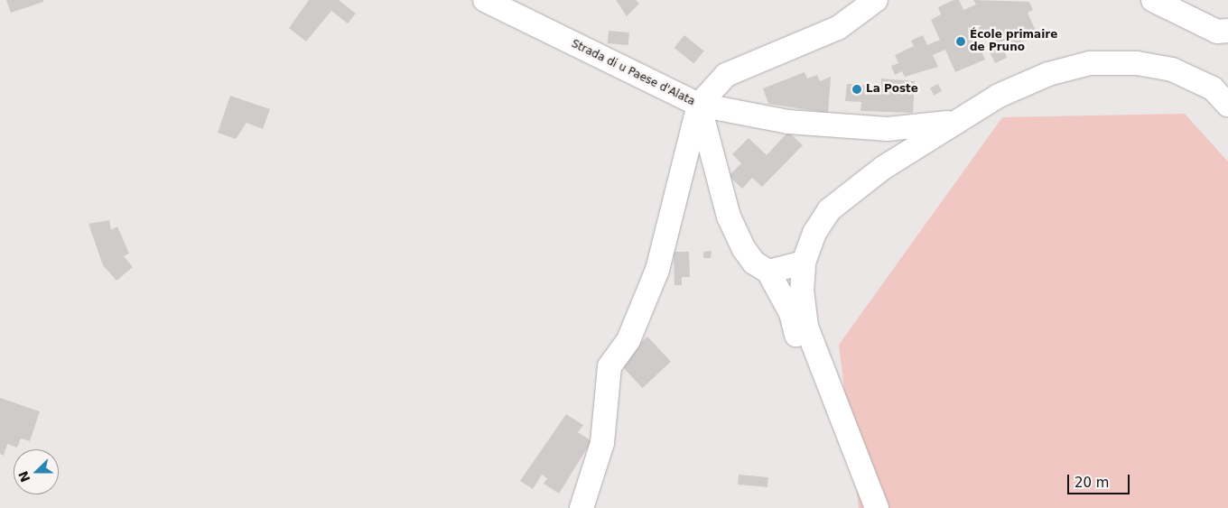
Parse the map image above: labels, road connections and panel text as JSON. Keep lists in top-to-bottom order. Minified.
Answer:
{"streets":{"street":["Strada di u Paese d'Alata"]},"places":["École primaire de Pruno","La Poste"],"scale_bar":"20 m","north":"left"}
